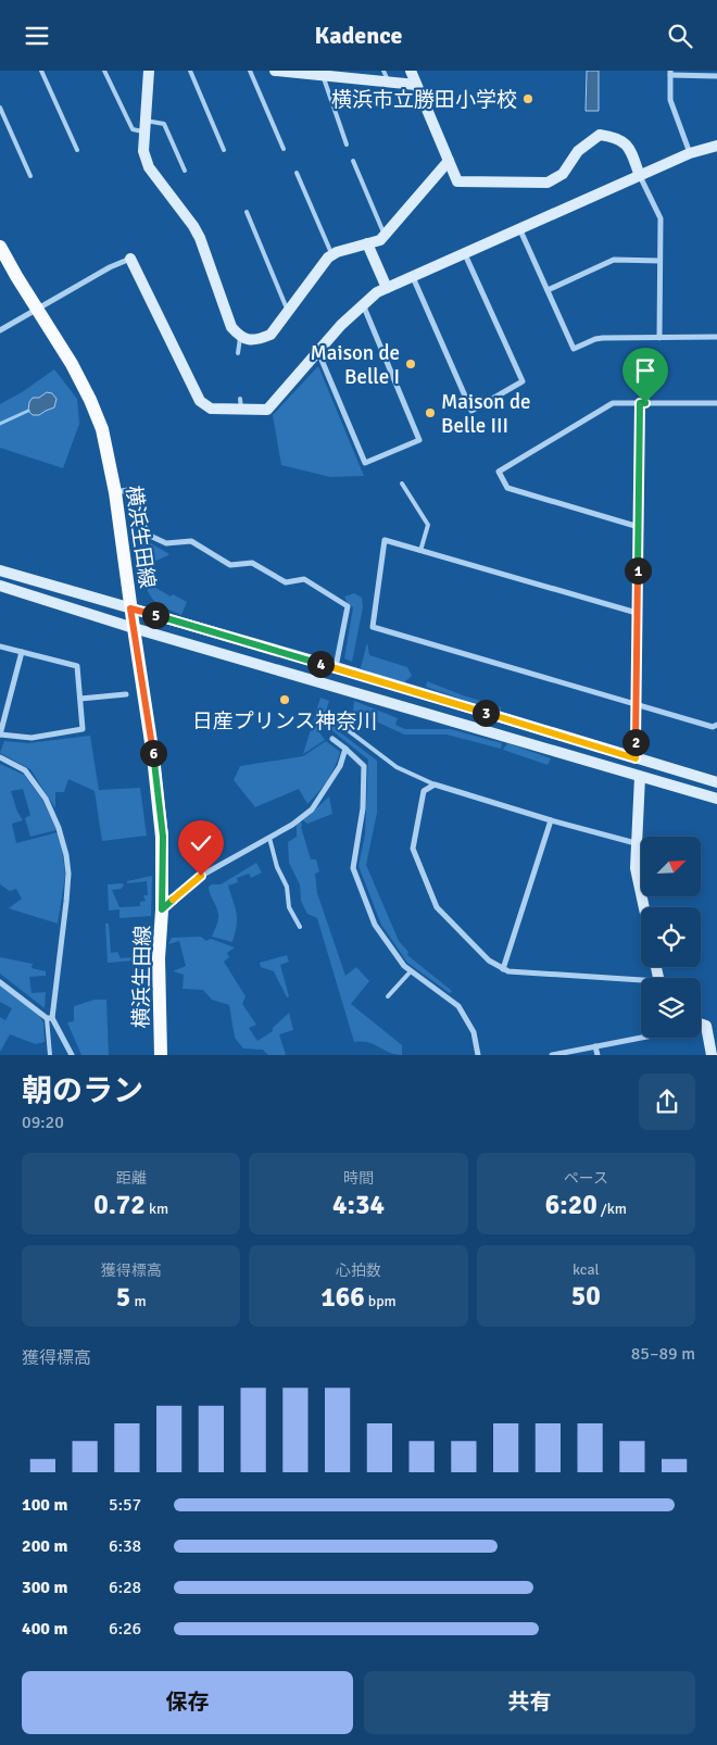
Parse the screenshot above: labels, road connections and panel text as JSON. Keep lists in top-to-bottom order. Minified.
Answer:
{"streets":{"main road":["横浜生田線"]},"places":["横浜市立勝田小学校","Maison de Belle I","Maison de Belle III","日産プリンス神奈川"],"north":"top right","page":{"header":"Kadence","pins":["1","5","4","3","2","6"],"heading":["朝のラン","09:20"],"stats":[["距離","0.72 km"],["時間","4:34"],["ペース","6:20 /km"],["獲得標高","5 m"],["心拍数","166 bpm"],["kcal","50"]],"chart":["獲得標高","85–89 m"],"list":[{"name":"100 m","note":"5:57"},{"name":"200 m","note":"6:38"},{"name":"300 m","note":"6:28"},{"name":"400 m","note":"6:26"}],"buttons":["保存","共有"]}}
